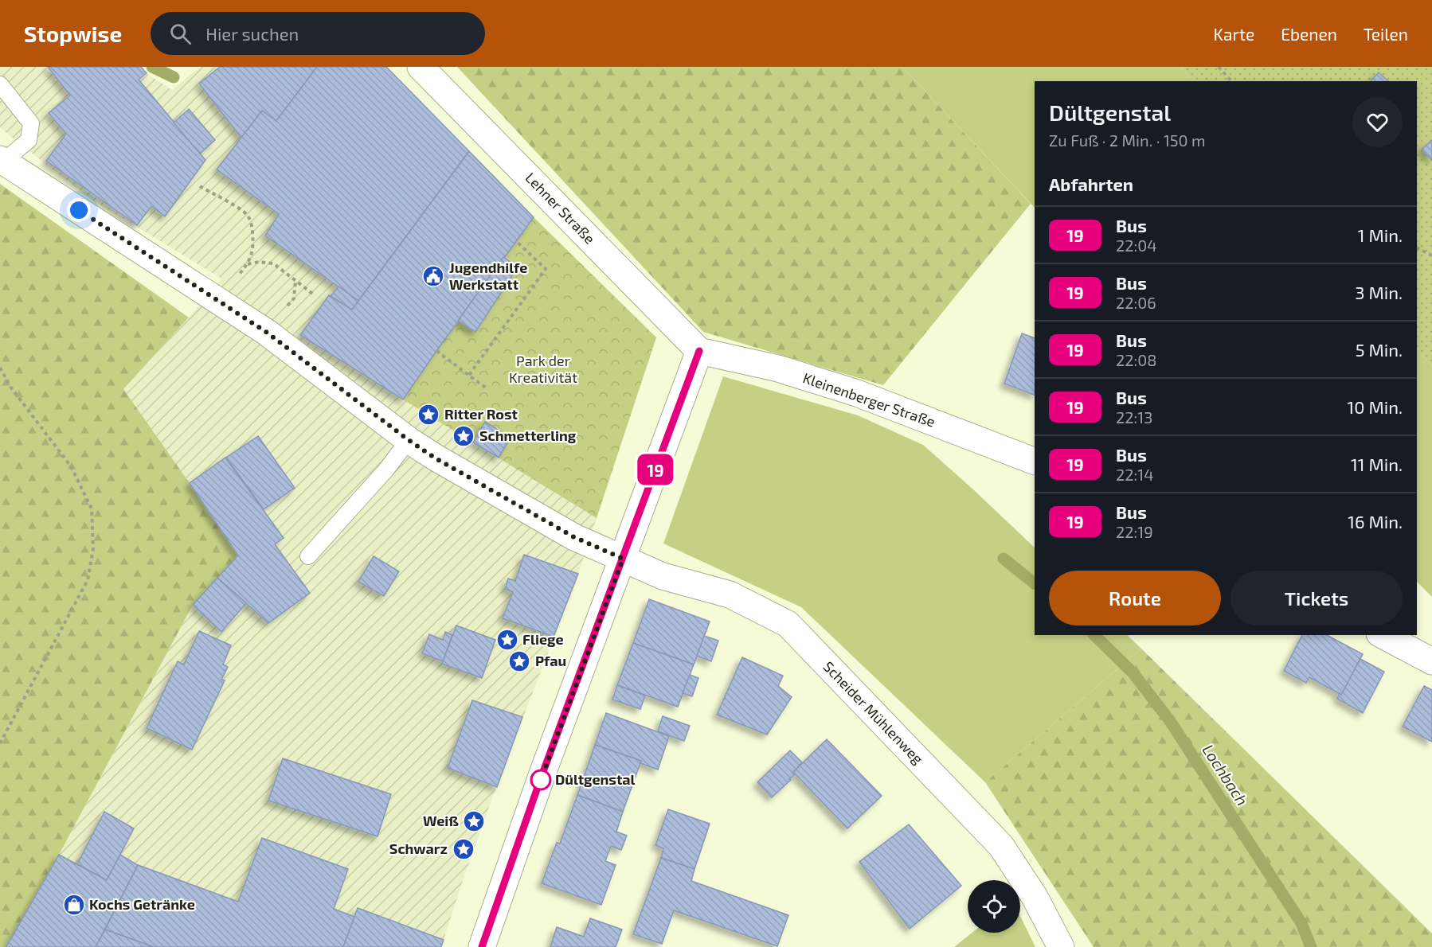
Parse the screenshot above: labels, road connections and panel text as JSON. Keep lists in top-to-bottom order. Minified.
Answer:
{"streets":{"street":["Lehner Straße","Kleinenberger Straße","Scheider Mühlenweg"]},"crossings":[["Lehner Straße","Kleinenberger Straße"]],"water":["Lochbach"],"parks":["Park der Kreativität"],"places":{"public building":["Jugendhilfe Werkstatt"],"place":["Ritter Rost","Schmetterling","Fliege","Pfau","Weiß","Schwarz"],"other":["Dültgenstal"],"shop":["Kochs Getränke"]},"lines":["bus line 19"],"page":{"header":"Stopwise","search":"Hier suchen","nav":["Karte","Ebenen","Teilen"],"on_map":"19","heading":[["Dültgenstal","Zu Fuß · 2 Min. · 150 m"],"Abfahrten"],"list":[{"mark":"19","name":"Bus","note":"22:04","value":"1 Min."},{"mark":"19","name":"Bus","note":"22:06","value":"3 Min."},{"mark":"19","name":"Bus","note":"22:08","value":"5 Min."},{"mark":"19","name":"Bus","note":"22:13","value":"10 Min."},{"mark":"19","name":"Bus","note":"22:14","value":"11 Min."},{"mark":"19","name":"Bus","note":"22:19","value":"16 Min."}],"buttons":["Route","Tickets"]}}
